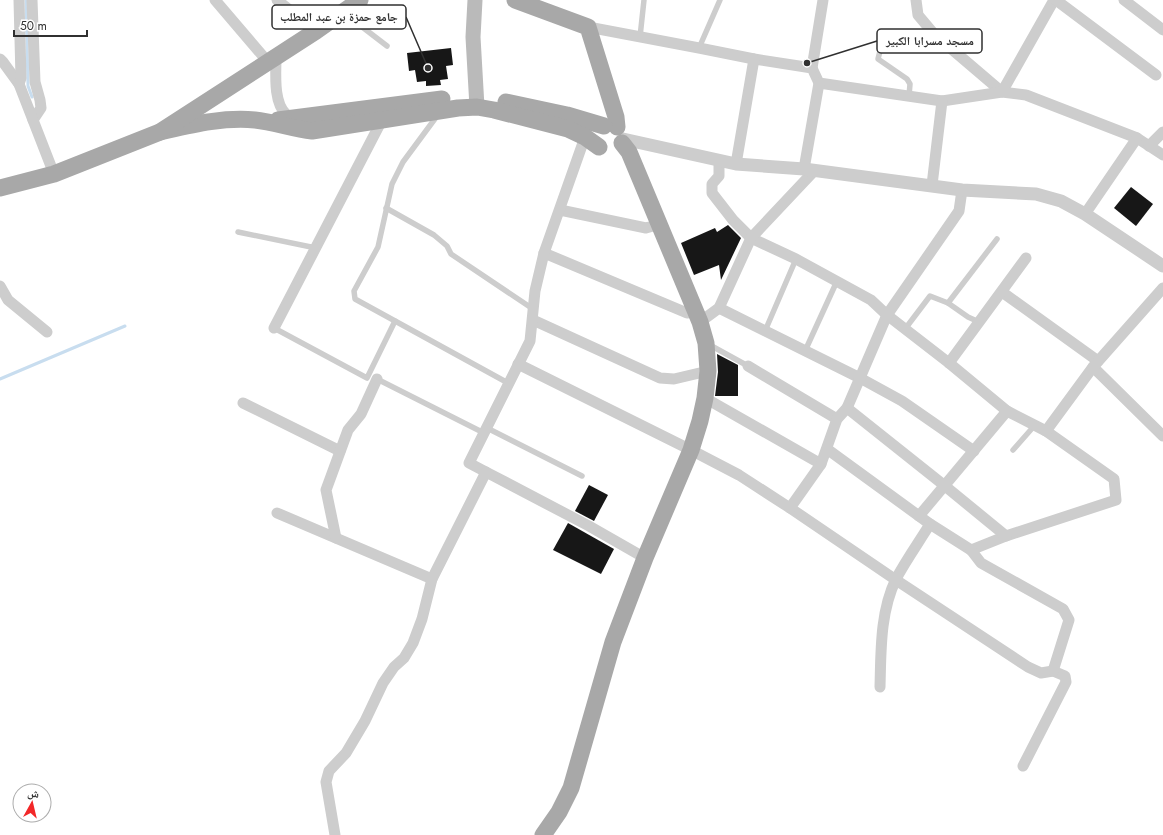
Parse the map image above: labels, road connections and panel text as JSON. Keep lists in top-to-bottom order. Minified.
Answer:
{"places":["مسجد مسرابا الكبير","جامع حمزة بن عبد المطلب"],"scale_bar":"50 m","north":"top"}
